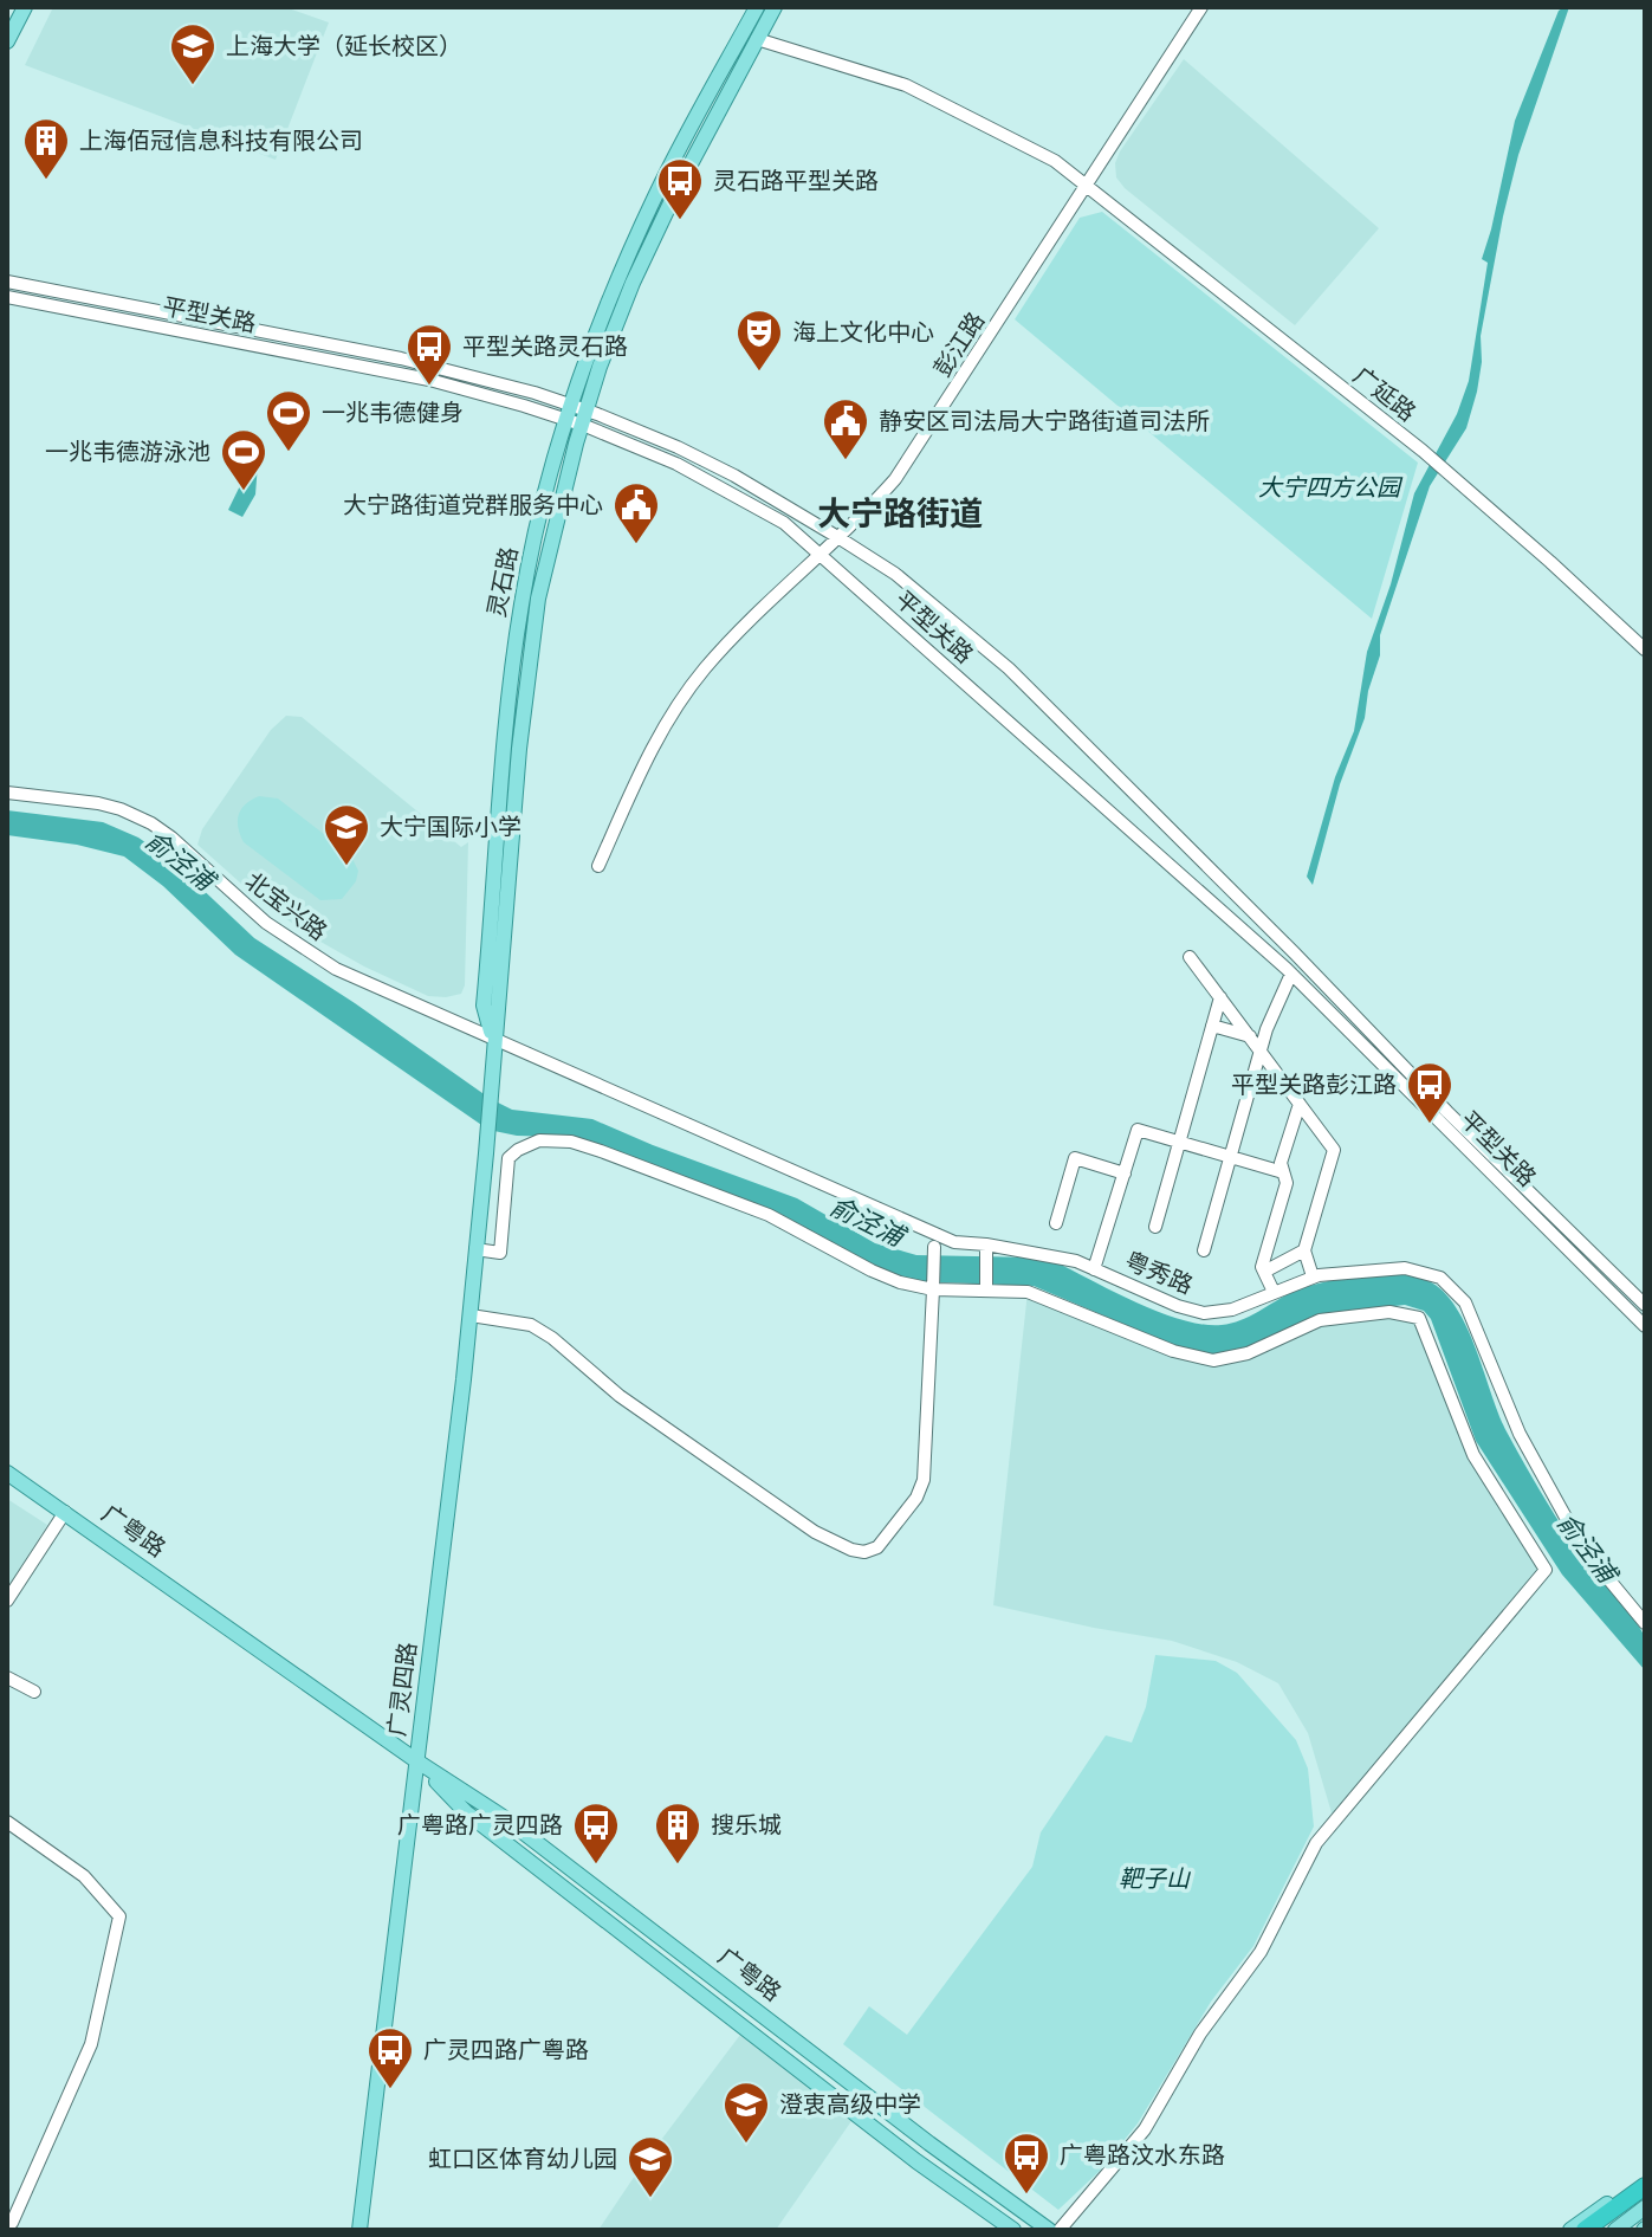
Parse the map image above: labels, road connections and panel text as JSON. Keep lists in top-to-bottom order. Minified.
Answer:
{"streets":{"main road":["灵石路","广粤路","广灵四路"],"street":["平型关路","彭江路","广延路","北宝兴路","粤秀路"]},"crossings":[["平型关路","彭江路"],["平型关路","灵石路"],["彭江路","广延路"],["广延路","灵石路"],["灵石路","北宝兴路"],["灵石路","粤秀路"],["灵石路","广灵四路"],["北宝兴路","粤秀路"],["广粤路","广灵四路"]],"districts":["大宁路街道"],"water":["俞泾浦"],"parks":["大宁四方公园","靶子山"],"places":{"school or university":["上海大学（延长校区）","大宁国际小学","澄衷高级中学","虹口区体育幼儿园"],"building":["上海佰冠信息科技有限公司","搜乐城"],"bus stop":["灵石路平型关路","平型关路灵石路","平型关路彭江路","广粤路广灵四路","广灵四路广粤路","广粤路汶水东路"],"theatre":["海上文化中心"],"sports":["一兆韦德健身","一兆韦德游泳池"],"public building":["静安区司法局大宁路街道司法所","大宁路街道党群服务中心"]}}
